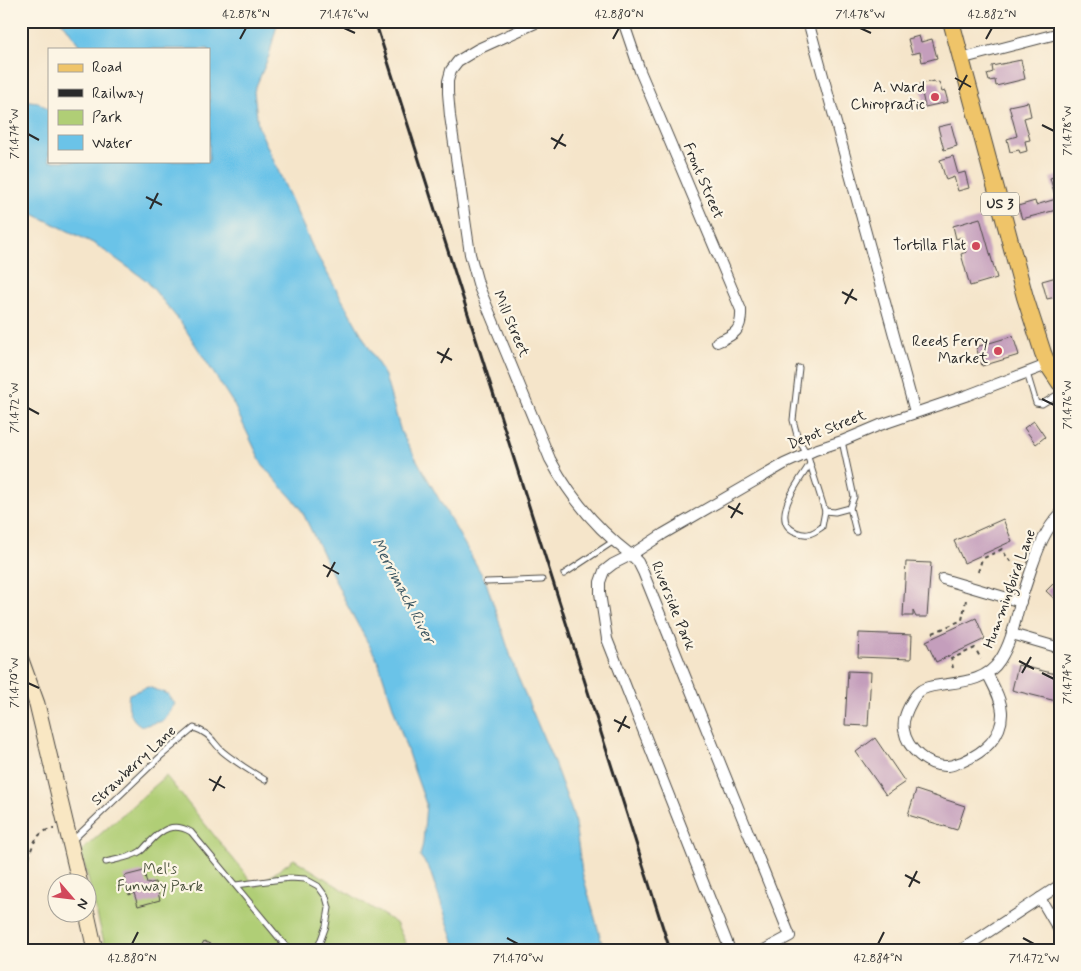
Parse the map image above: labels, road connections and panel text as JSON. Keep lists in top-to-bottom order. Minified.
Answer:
{"streets":{"main road":["US 3"],"street":["Front Street","Mill Street","Depot Street","Hummingbird Lane","Riverside Park"],"lane":["Strawberry Lane"]},"crossings":[["US 3","Depot Street"],["Mill Street","Depot Street"],["Mill Street","Riverside Park"],["Depot Street","Riverside Park"]],"water":["Merrimack River"],"parks":["Mel's Funway Park"],"places":["A. Ward Chiropractic","Tortilla Flat","Reeds Ferry Market"],"legend":["Road","Railway","Park","Water"],"north":"bottom right","coordinates":["42.878°N","71.476°W","42.880°N","71.478°W","42.882°N","71.474°W","71.472°W","71.470°W","42.884°N"]}
